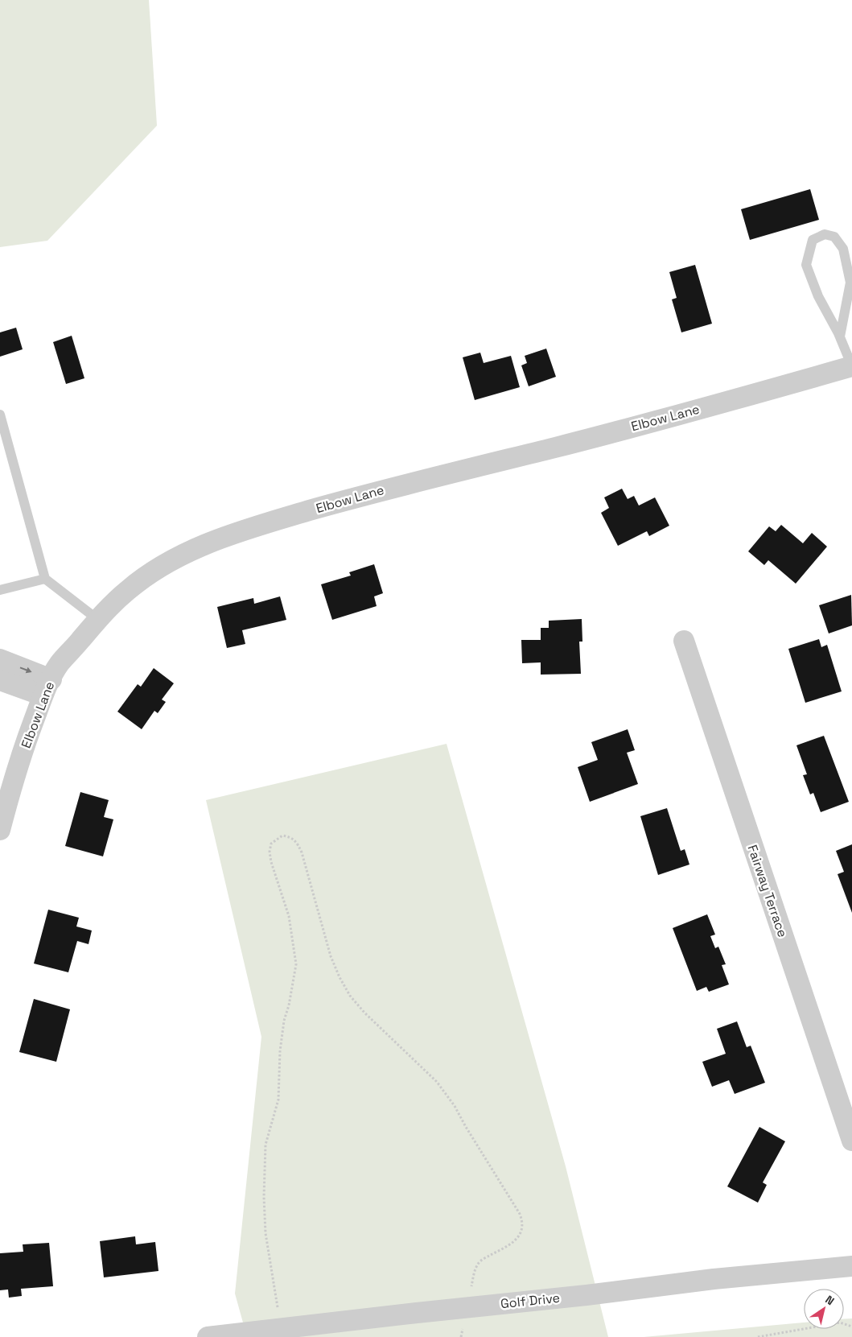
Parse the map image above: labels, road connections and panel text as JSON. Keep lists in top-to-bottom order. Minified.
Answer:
{"streets":{"street":["Elbow Lane","Fairway Terrace","Golf Drive"]},"north":"top right"}
